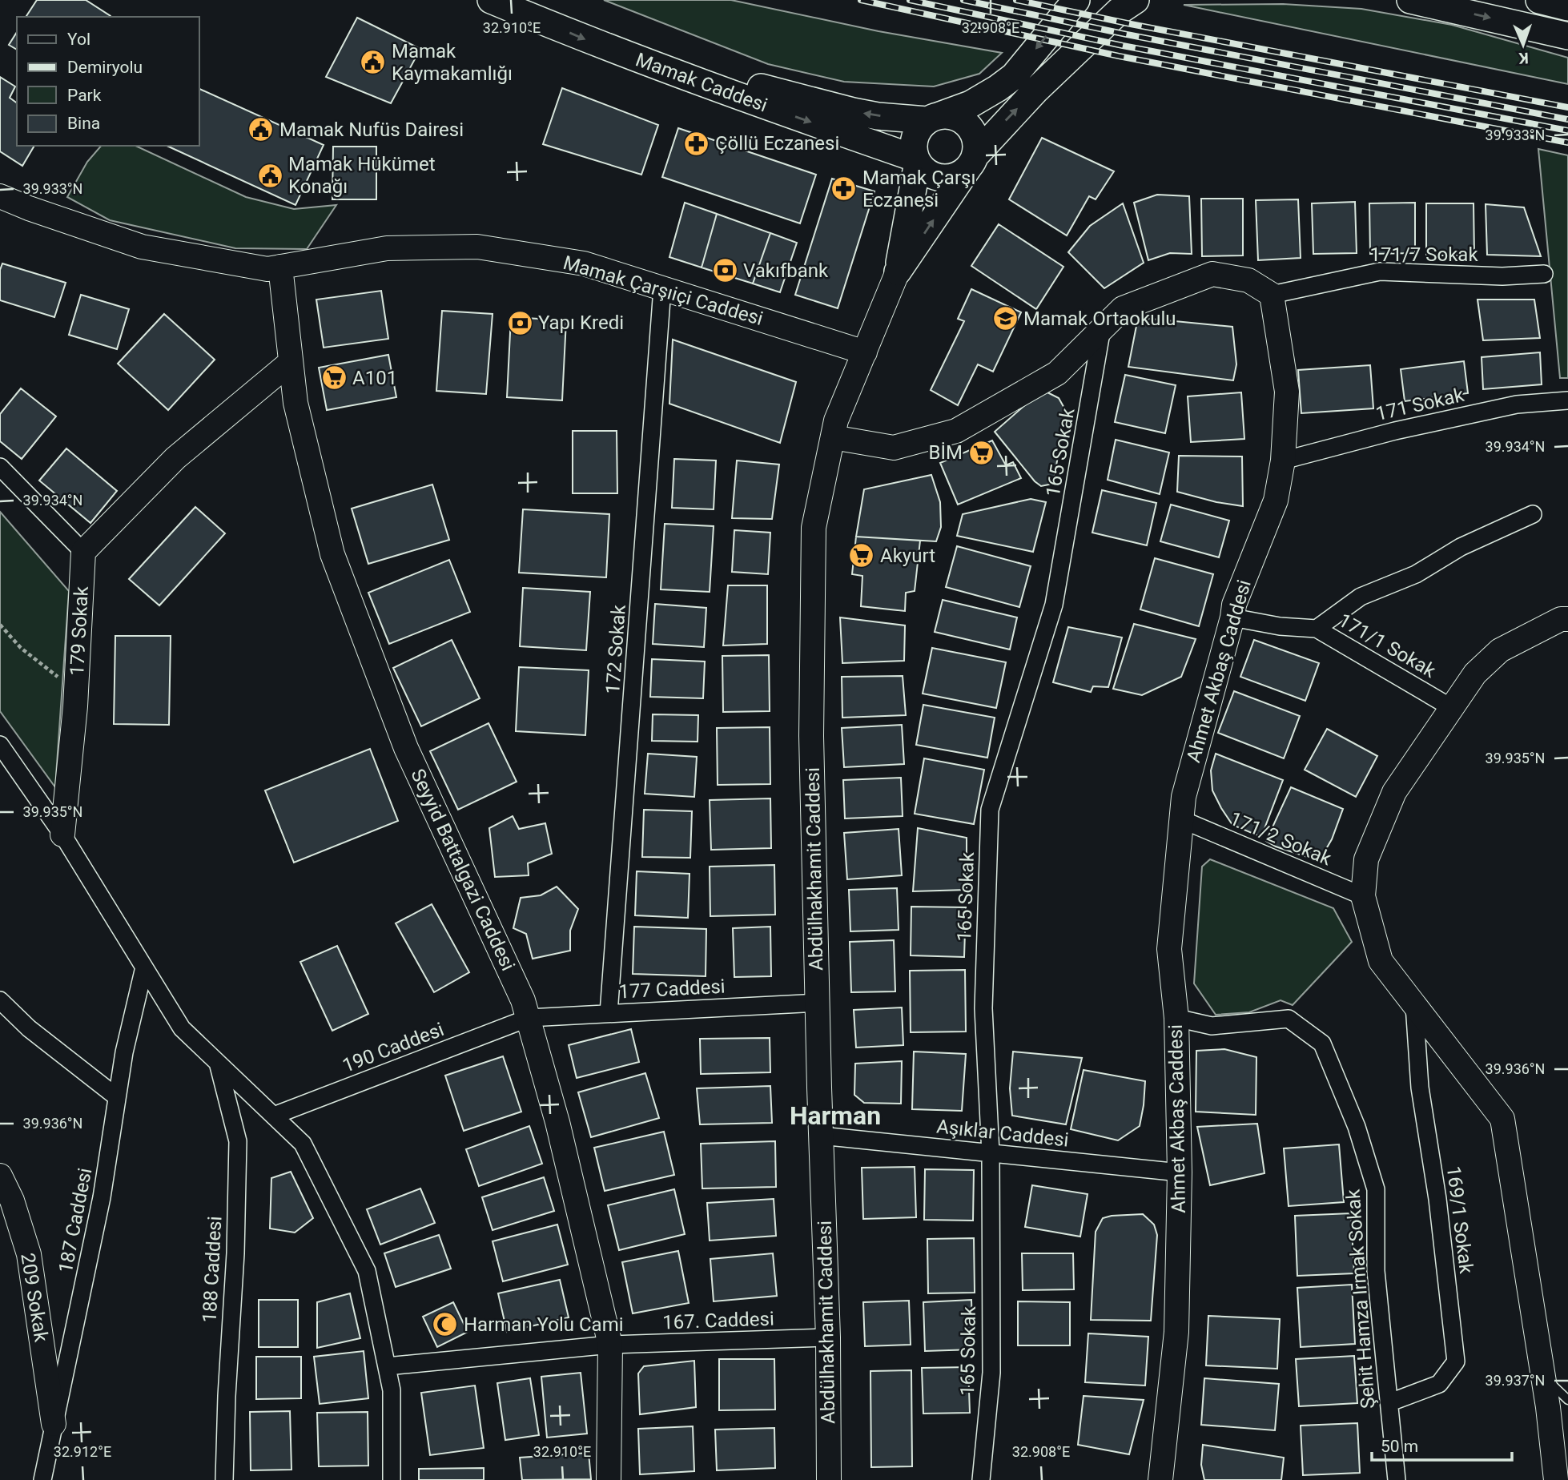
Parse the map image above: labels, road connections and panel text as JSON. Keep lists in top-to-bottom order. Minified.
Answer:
{"streets":{"main road":["Mamak Caddesi"],"street":["171/7 Sokak","Mamak Çarşıiçi Caddesi","171 Sokak","165 Sokak","179 Sokak","171/1 Sokak","172 Sokak","Ahmet Akbaş Caddesi","171/2 Sokak","Abdülhakhamit Caddesi","Seyyid Battalgazi Caddesi","177 Caddesi","190 Caddesi","Aşıklar Caddesi","169/1 Sokak","187 Caddesi","188 Caddesi","209 Sokak","Şehit Hamza Irmak Sokak","167. Caddesi"]},"crossings":[["171/7 Sokak","Ahmet Akbaş Caddesi"],["Mamak Çarşıiçi Caddesi","172 Sokak"],["Mamak Çarşıiçi Caddesi","Abdülhakhamit Caddesi"],["Mamak Çarşıiçi Caddesi","Seyyid Battalgazi Caddesi"],["171 Sokak","Ahmet Akbaş Caddesi"],["165 Sokak","Aşıklar Caddesi"],["171/1 Sokak","Ahmet Akbaş Caddesi"],["172 Sokak","177 Caddesi"],["Ahmet Akbaş Caddesi","171/2 Sokak"],["Ahmet Akbaş Caddesi","Aşıklar Caddesi"],["Ahmet Akbaş Caddesi","Şehit Hamza Irmak Sokak"],["Abdülhakhamit Caddesi","177 Caddesi"],["Abdülhakhamit Caddesi","Aşıklar Caddesi"],["Abdülhakhamit Caddesi","167. Caddesi"],["Seyyid Battalgazi Caddesi","177 Caddesi"],["Seyyid Battalgazi Caddesi","190 Caddesi"],["Seyyid Battalgazi Caddesi","167. Caddesi"],["177 Caddesi","190 Caddesi"],["169/1 Sokak","Şehit Hamza Irmak Sokak"],["187 Caddesi","209 Sokak"]],"districts":["Harman"],"places":{"public building":["Mamak Kaymakamlığı","Mamak Nufüs Dairesi","Mamak Hükümet Konağı"],"pharmacy":["Çöllü Eczanesi","Mamak Çarşı Eczanesi"],"bank":["Vakıfbank","Yapı Kredi"],"school or university":["Mamak Ortaokulu"],"supermarket":["A101","BİM","Akyurt"],"mosque":["Harman Yolu Cami"]},"legend":["Yol","Demiryolu","Park","Bina"],"scale_bar":"50 m","north":"bottom","coordinates":["32.910°E","32.908°E","39.933°N","39.934°N","39.935°N","39.936°N","39.937°N","32.912°E"]}
